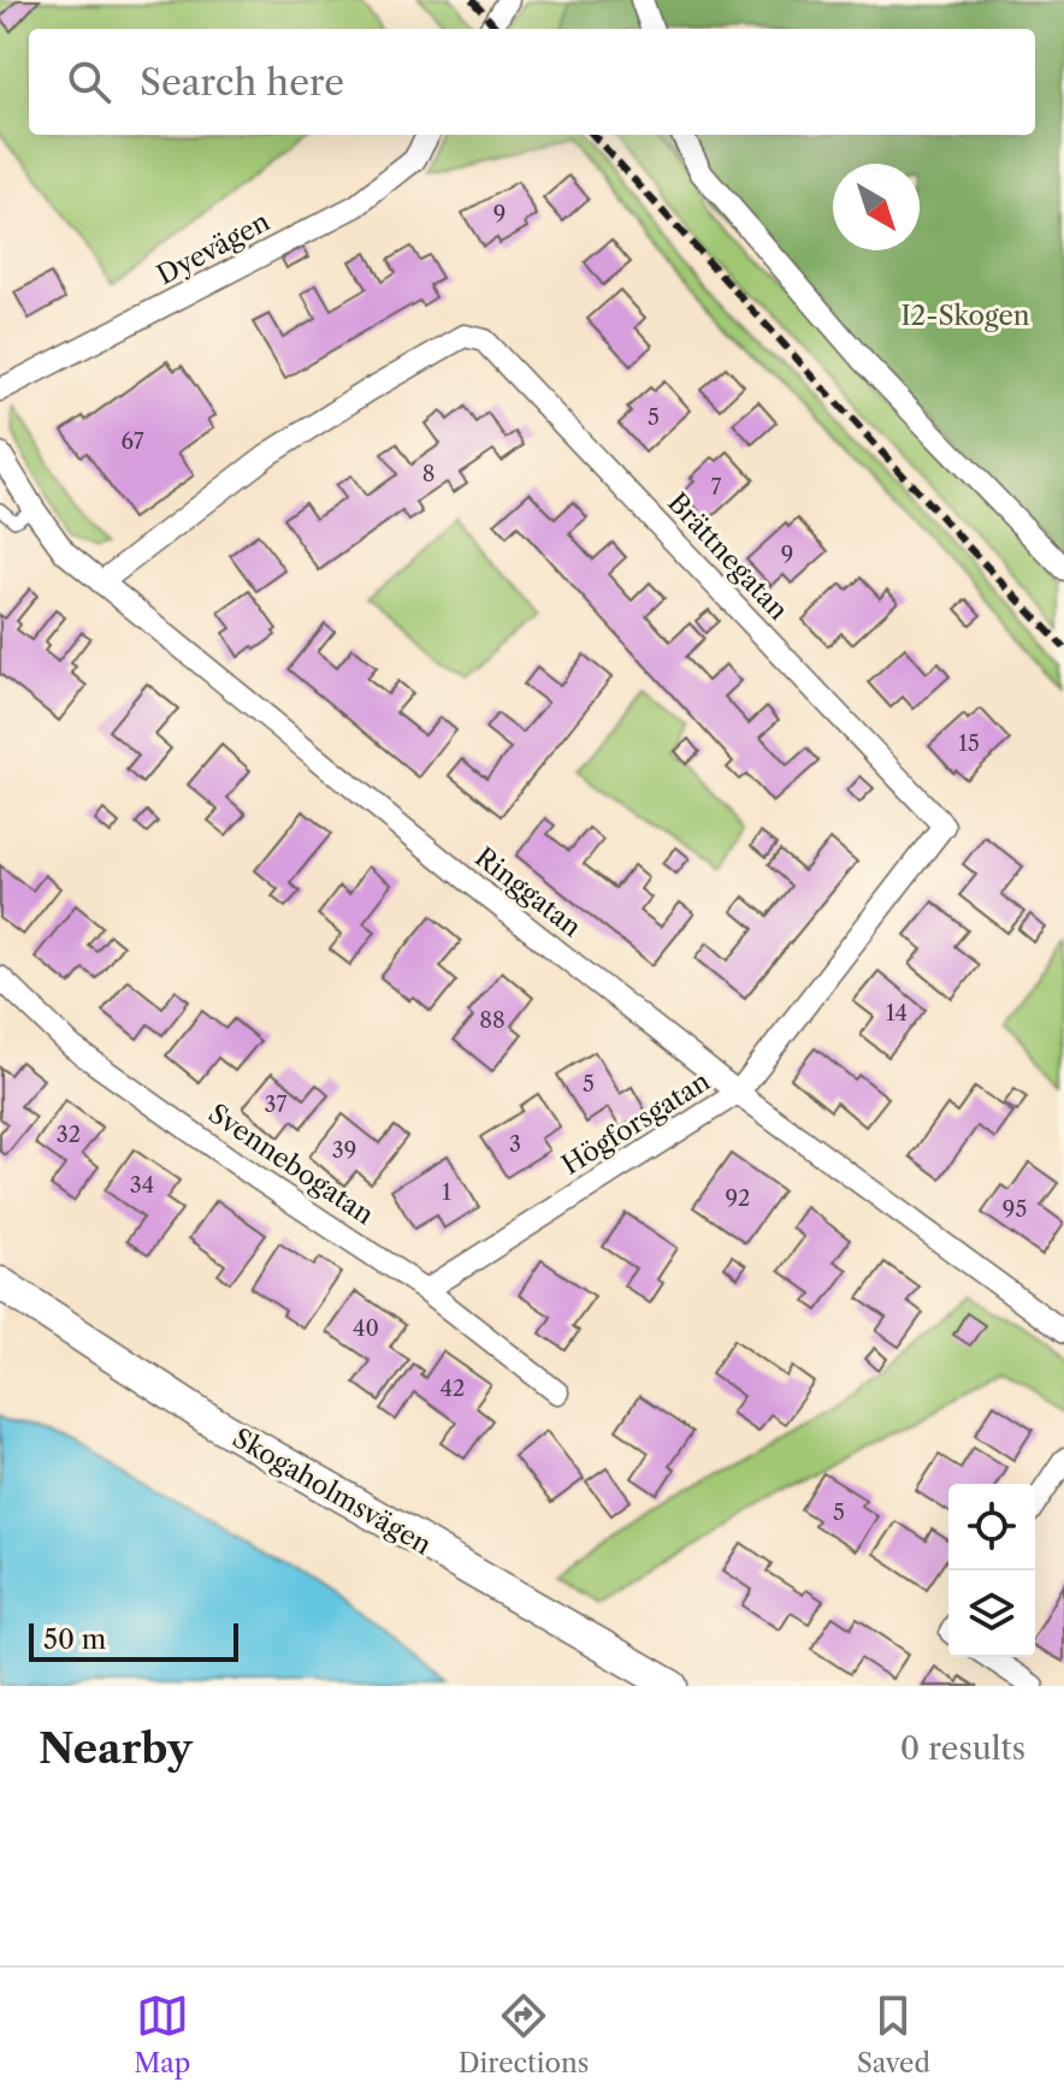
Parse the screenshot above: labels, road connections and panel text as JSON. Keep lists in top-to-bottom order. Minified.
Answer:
{"streets":{"street":["Dyevägen","Brättnegatan","Ringgatan","Högforsgatan","Svennebogatan","Skogaholmsvägen"]},"crossings":[["Brättnegatan","Ringgatan"],["Brättnegatan","Högforsgatan"],["Ringgatan","Högforsgatan"],["Högforsgatan","Svennebogatan"]],"parks":["I2-Skogen"],"house_numbers":["9","5","67","8","7","9","15","14","88","5","37","32","3","39","34","1","92","95","40","42","5"],"scale_bar":"50 m","north":"bottom right","page":{"search":"Search here","scale":"50 m","heading":["Nearby","0 results"],"nav":["Map","Directions","Saved"]}}
